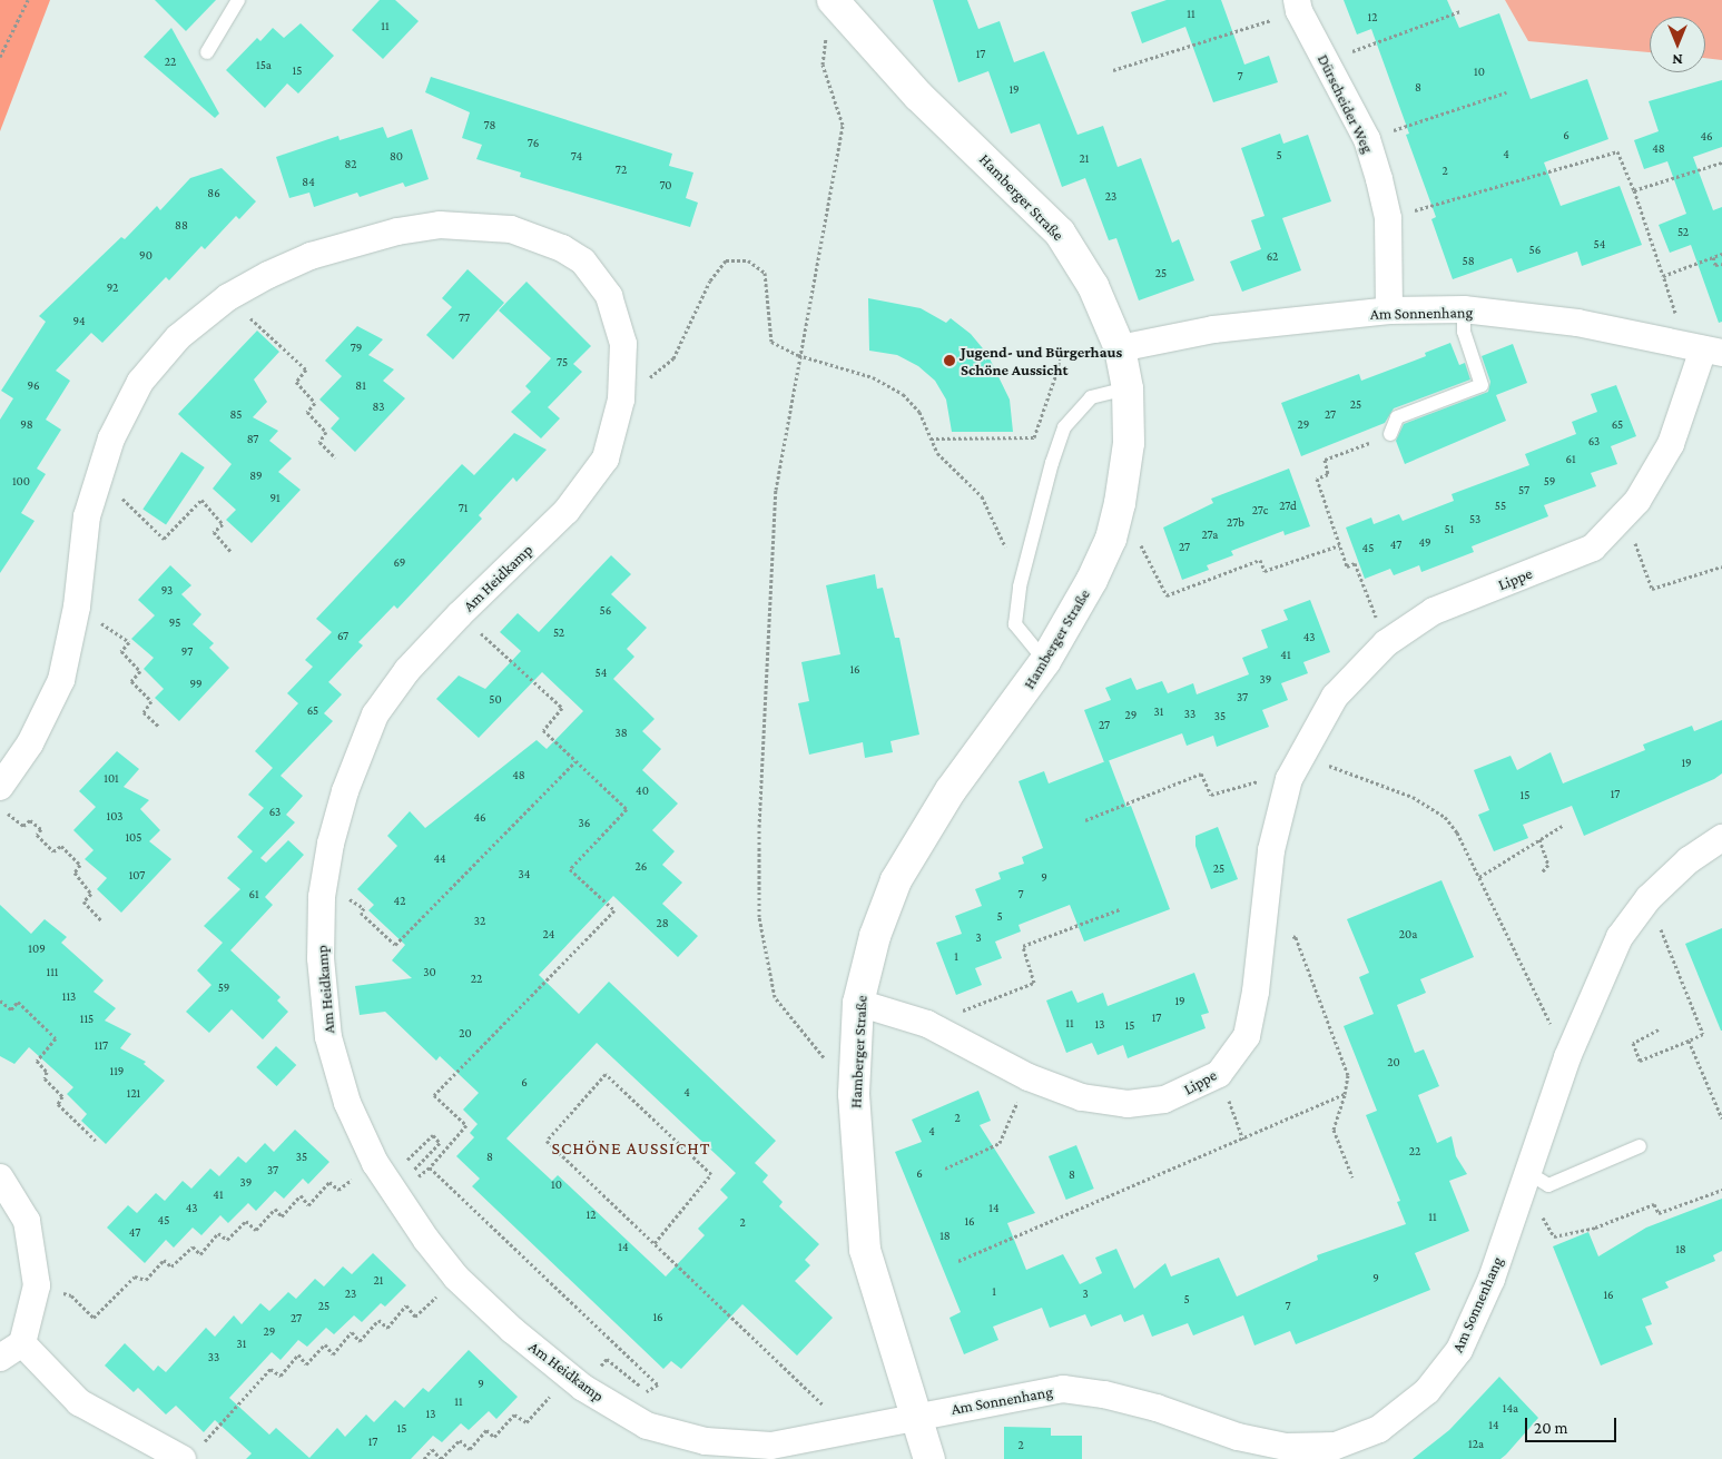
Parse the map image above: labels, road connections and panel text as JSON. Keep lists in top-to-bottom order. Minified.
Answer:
{"streets":{"street":["Dürscheider Weg","Hamberger Straße","Am Sonnenhang","Am Heidkamp","Lippe"]},"crossings":[["Dürscheider Weg","Am Sonnenhang"],["Hamberger Straße","Am Sonnenhang"],["Hamberger Straße","Am Heidkamp"],["Hamberger Straße","Lippe"],["Am Sonnenhang","Am Heidkamp"],["Am Sonnenhang","Lippe"]],"districts":["SCHÖNE AUSSICHT"],"places":["Jugend- und Bürgerhaus Schöne Aussicht"],"house_numbers":["11","12","11","17","22","15a","15","10","7","8","19","78","6","46","76","48","4","5","80","74","21","82","72","2","84","70","86","23","88","52","54","56","90","62","58","25","92","77","94","79","75","96","81","25","83","85","27","98","29","65","87","63","61","89","100","59","57","91","27d","55","71","27c","53","27b","51","27a","49","47","27","45","69","93","56","95","52","67","43","97","41","16","54","39","99","37","50","65","31","33","29","35","27","38","19","48","101","40","17","15","63","103","46","36","105","44","26","25","34","107","9","61","7","42","5","32","28","24","20a","3","109","1","111","30","22","59","113","19","17","115","11","13","15","20","117","20","119","6","4","121","2","4","22","35","8","37","6","8","39","10","41","43","14","12","11","45","16","2","47","18","14","18","9","21","1","23","3","16","5","25","7","16","27","29","31","33","9","11","14a","13","14","15","17","12a","2"],"scale_bar":"20 m","north":"bottom"}
